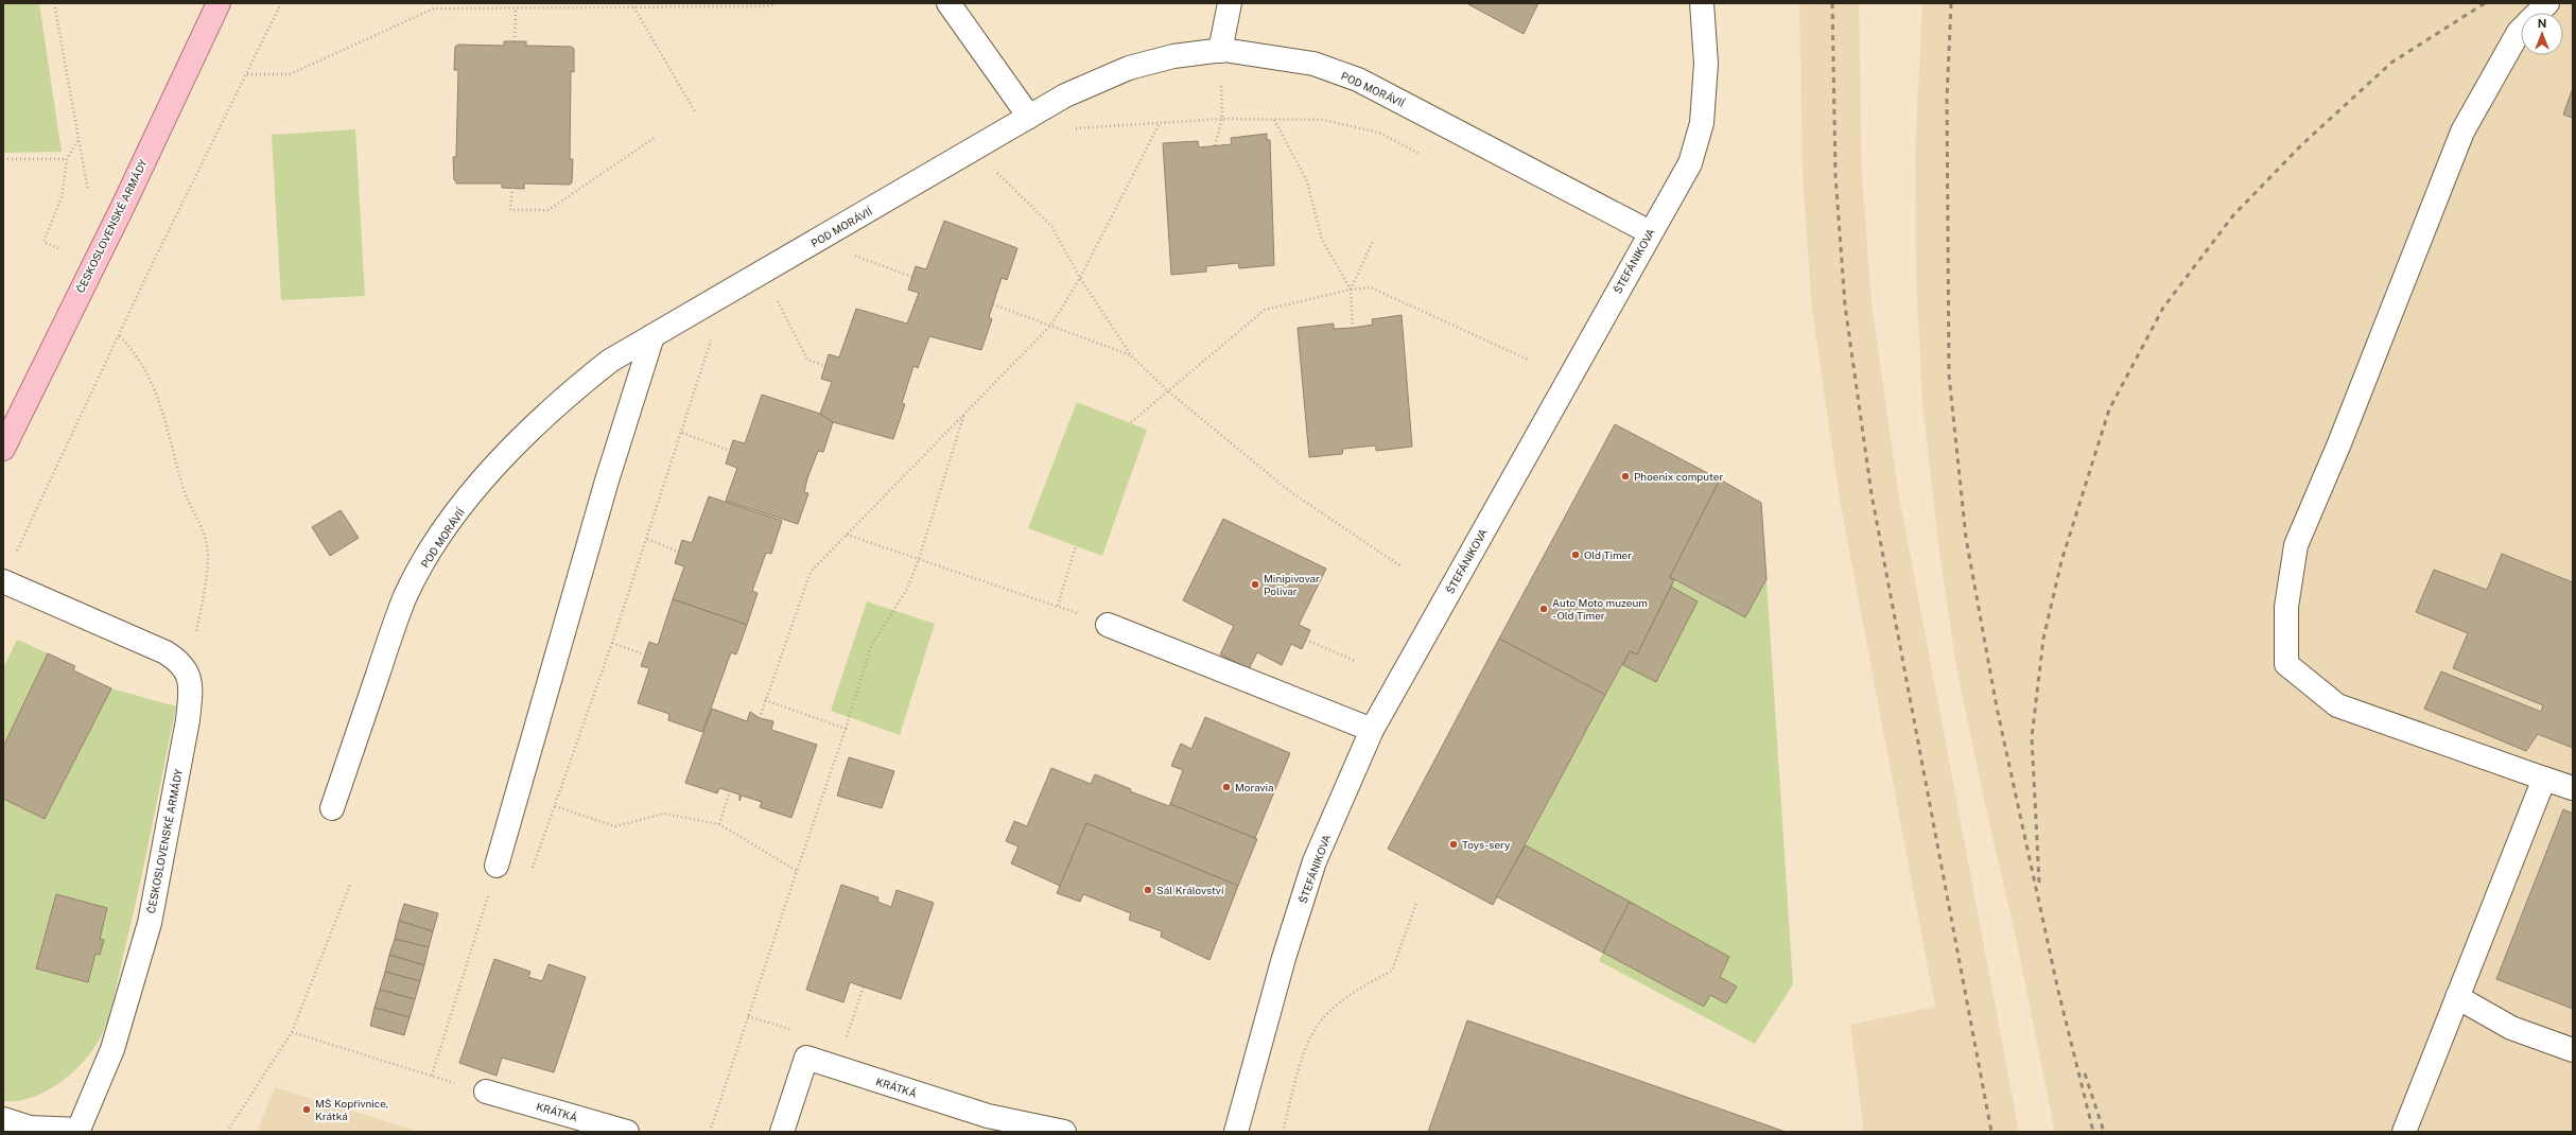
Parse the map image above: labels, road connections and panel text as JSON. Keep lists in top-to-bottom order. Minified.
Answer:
{"streets":{"main road":["ČESKOSLOVENSKÉ ARMÁDY"],"street":["POD MORÁVIÍ","ŠTEFÁNIKOVA","KRÁTKÁ"]},"crossings":[["POD MORÁVIÍ","ŠTEFÁNIKOVA"]],"places":["Phoenix computer","Old Timer","Minipivovar Polivar","Auto Moto muzeum - Old Timer","Moravia","Toys-sery","Sál Království","MŠ Kopřivnice, Krátká"],"north":"top"}
